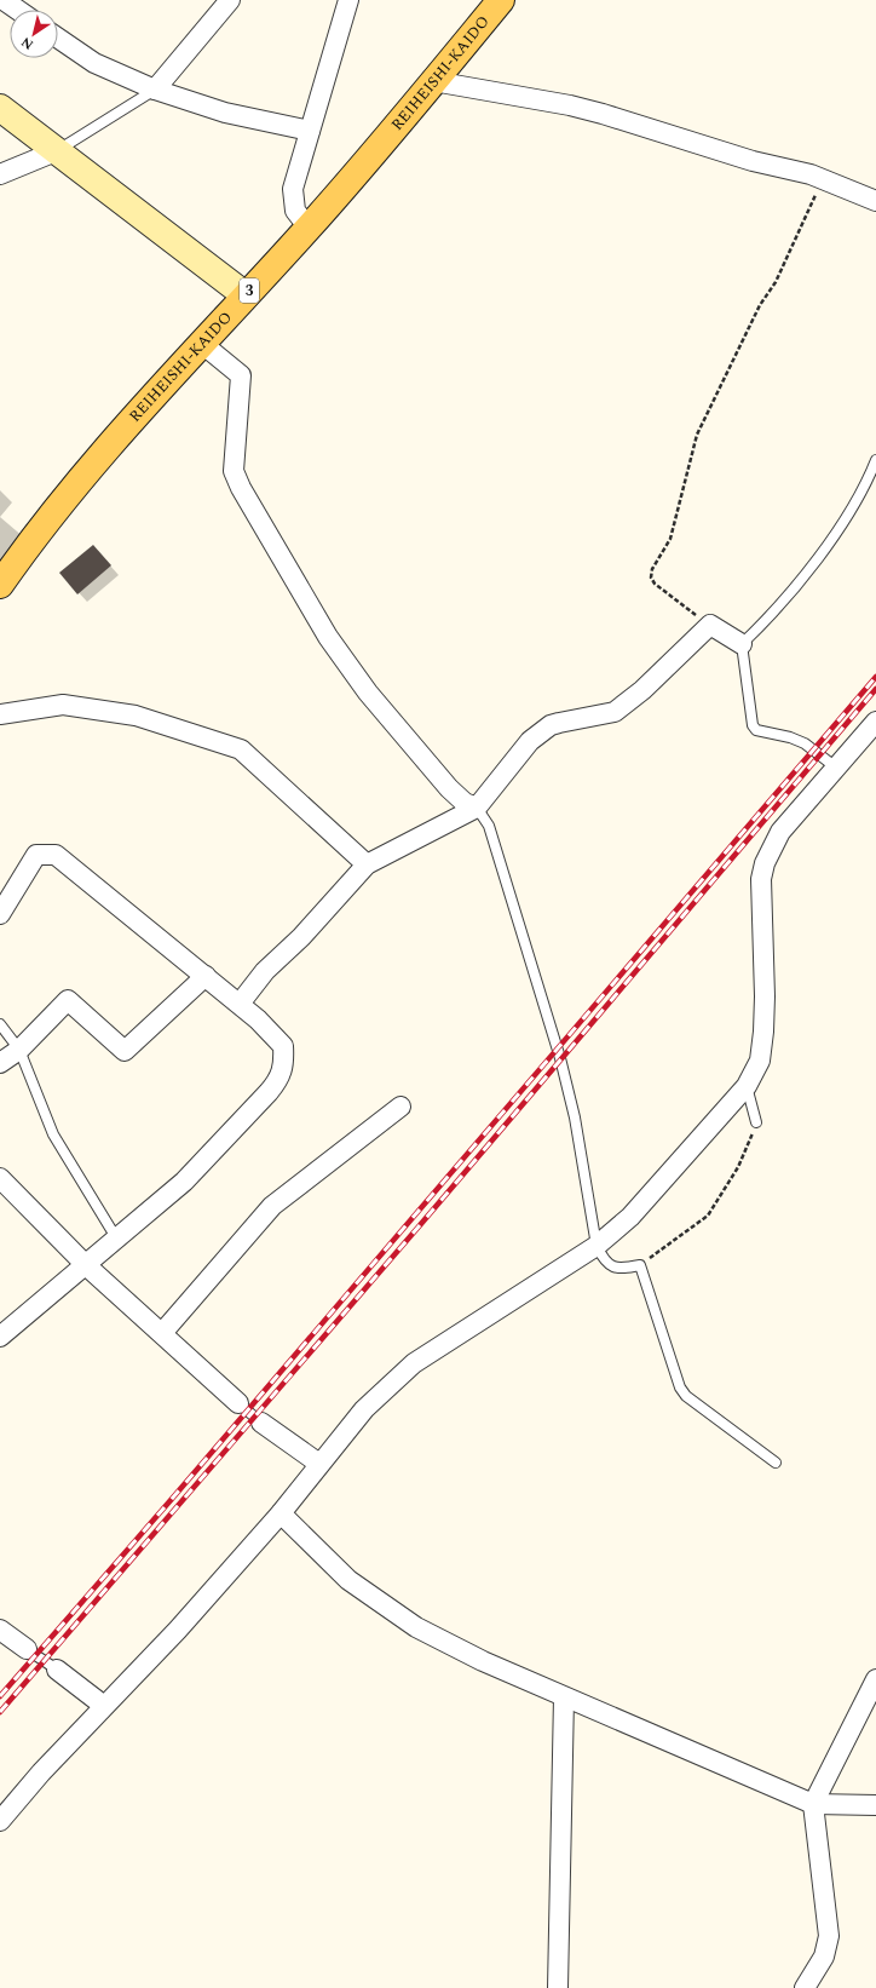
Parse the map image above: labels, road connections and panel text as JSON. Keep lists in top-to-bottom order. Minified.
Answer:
{"streets":{"main road":["REIHEISHI-KAIDO","3"]},"north":"bottom left"}
